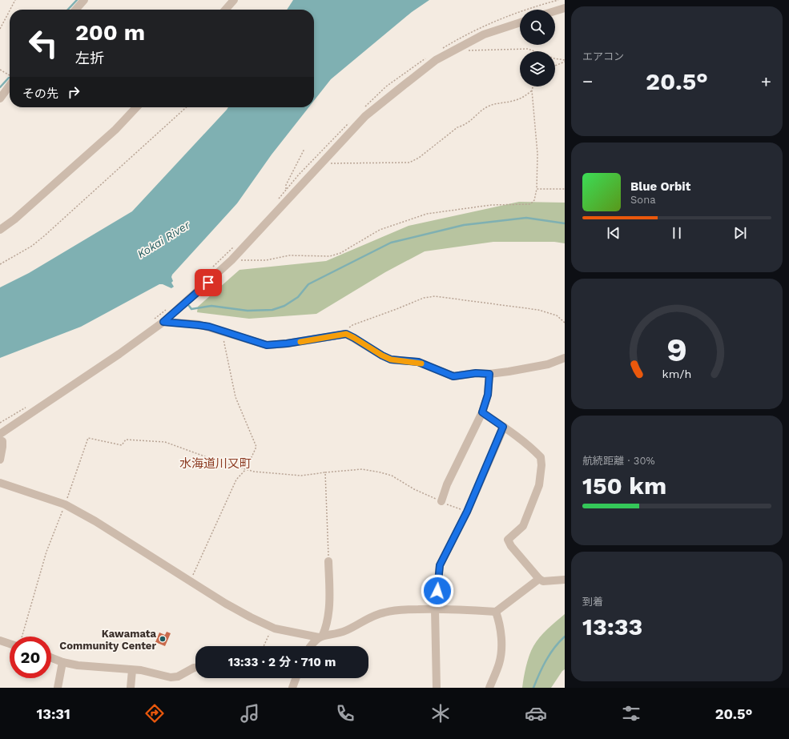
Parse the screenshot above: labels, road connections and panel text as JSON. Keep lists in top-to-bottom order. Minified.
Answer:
{"districts":["水海道川又町"],"water":["Kokai River"],"places":["Kawamata Community Center"],"page":{"tile":["エアコン",["航続距離 · 30%","150 km"],["到着","13:33"]],"turn":["200 m","左折"],"heat":["−","20.5°","+"],"then":"その先","song":["Blue Orbit","Sona"],"limit":"20","trip":"13:33 · 2 分 · 710 m","tabs":["13:31","20.5°"],"gauge":["9","km/h"]}}
